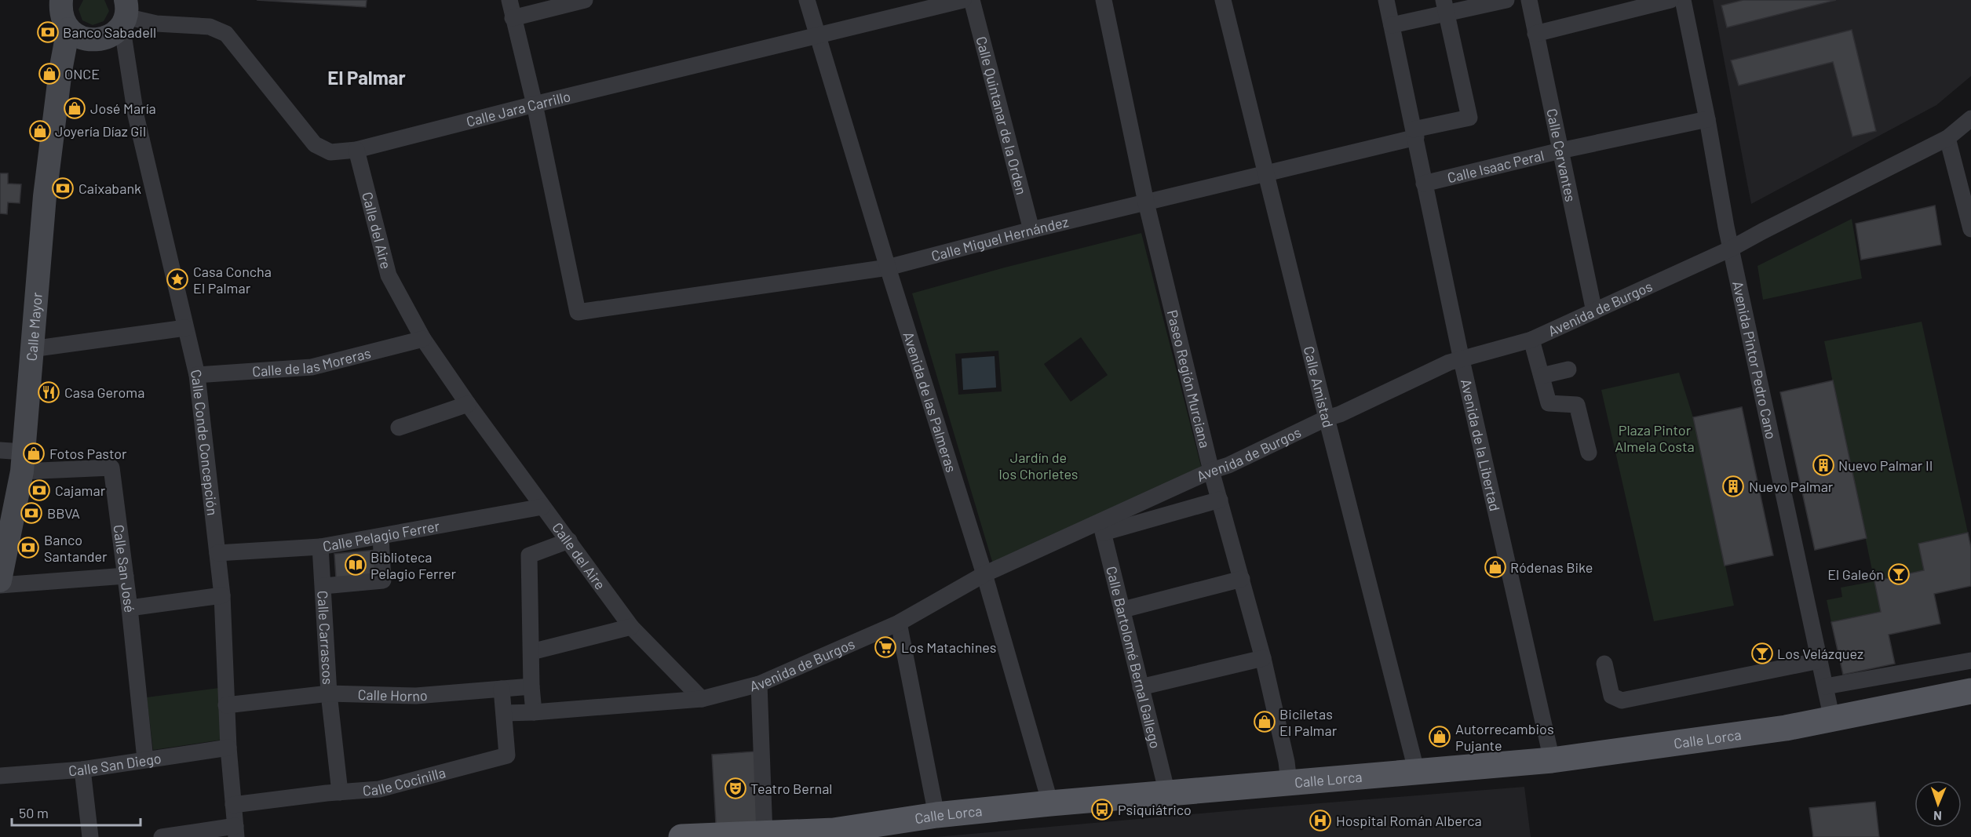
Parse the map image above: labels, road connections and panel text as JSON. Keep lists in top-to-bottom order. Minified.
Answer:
{"streets":{"main road":["Calle Lorca"],"street":["Calle Jara Carrillo","Calle Quintanar de la Orden","Calle Cervantes","Calle Isaac Peral","Calle del Aire","Calle Miguel Hernández","Avenida de Burgos","Calle Mayor","Avenida Pintor Pedro Cano","Calle de las Moreras","Paseo Región Murciana","Calle Amistad","Avenida de las Palmeras","Calle Conde Concepción","Avenida de la Libertad","Calle Pelagio Ferrer","Calle San José","Calle Carrascos","Calle Bartolomé Bernal Gallego","Calle Horno","Calle San Diego","Calle Cocinilla"]},"crossings":[["Calle Jara Carrillo","Calle del Aire"],["Calle Jara Carrillo","Calle Miguel Hernández"],["Calle Jara Carrillo","Avenida de las Palmeras"],["Calle Jara Carrillo","Calle Conde Concepción"],["Calle Quintanar de la Orden","Calle Miguel Hernández"],["Calle Cervantes","Calle Isaac Peral"],["Calle Cervantes","Avenida de Burgos"],["Calle Isaac Peral","Avenida Pintor Pedro Cano"],["Calle Isaac Peral","Avenida de la Libertad"],["Calle del Aire","Avenida de Burgos"],["Calle del Aire","Calle de las Moreras"],["Calle del Aire","Calle Pelagio Ferrer"],["Calle Miguel Hernández","Paseo Región Murciana"],["Calle Miguel Hernández","Calle Amistad"],["Calle Miguel Hernández","Avenida de las Palmeras"],["Calle Miguel Hernández","Avenida de la Libertad"],["Avenida de Burgos","Avenida Pintor Pedro Cano"],["Avenida de Burgos","Paseo Región Murciana"],["Avenida de Burgos","Calle Amistad"],["Avenida de Burgos","Avenida de las Palmeras"],["Avenida de Burgos","Avenida de la Libertad"],["Avenida de Burgos","Calle Bartolomé Bernal Gallego"],["Avenida de Burgos","Calle Cocinilla"],["Calle Mayor","Calle San José"],["Avenida Pintor Pedro Cano","Calle Lorca"],["Calle de las Moreras","Calle Conde Concepción"],["Paseo Región Murciana","Calle Lorca"],["Calle Amistad","Calle Lorca"],["Avenida de las Palmeras","Calle Lorca"],["Calle Conde Concepción","Calle Pelagio Ferrer"],["Calle Conde Concepción","Calle Horno"],["Calle Conde Concepción","Calle San Diego"],["Calle Conde Concepción","Calle Cocinilla"],["Avenida de la Libertad","Calle Lorca"],["Calle Pelagio Ferrer","Calle Carrascos"],["Calle San José","Calle San Diego"],["Calle Carrascos","Calle Horno"],["Calle Carrascos","Calle Cocinilla"],["Calle Bartolomé Bernal Gallego","Calle Lorca"],["Calle Horno","Calle Cocinilla"]],"districts":["El Palmar"],"parks":["Plaza Pintor Almela Costa","Jardín de los Chorletes"],"places":{"bank":["Banco Sabadell","Caixabank","Cajamar","BBVA","Banco Santander"],"shop":["ONCE","José María","Joyería Díaz Gil","Fotos Pastor","Ródenas Bike","Biciletas El Palmar","Autorrecambios Pujante"],"place":["Casa Concha El Palmar"],"restaurant":["Casa Geroma"],"building":["Nuevo Palmar II","Nuevo Palmar"],"library":["Biblioteca Pelagio Ferrer"],"bar":["El Galeón","Los Velázquez"],"supermarket":["Los Matachines"],"theatre":["Teatro Bernal"],"bus stop":["Psiquiátrico"],"hospital":["Hospital Román Alberca"]},"scale_bar":"50 m","north":"bottom"}
